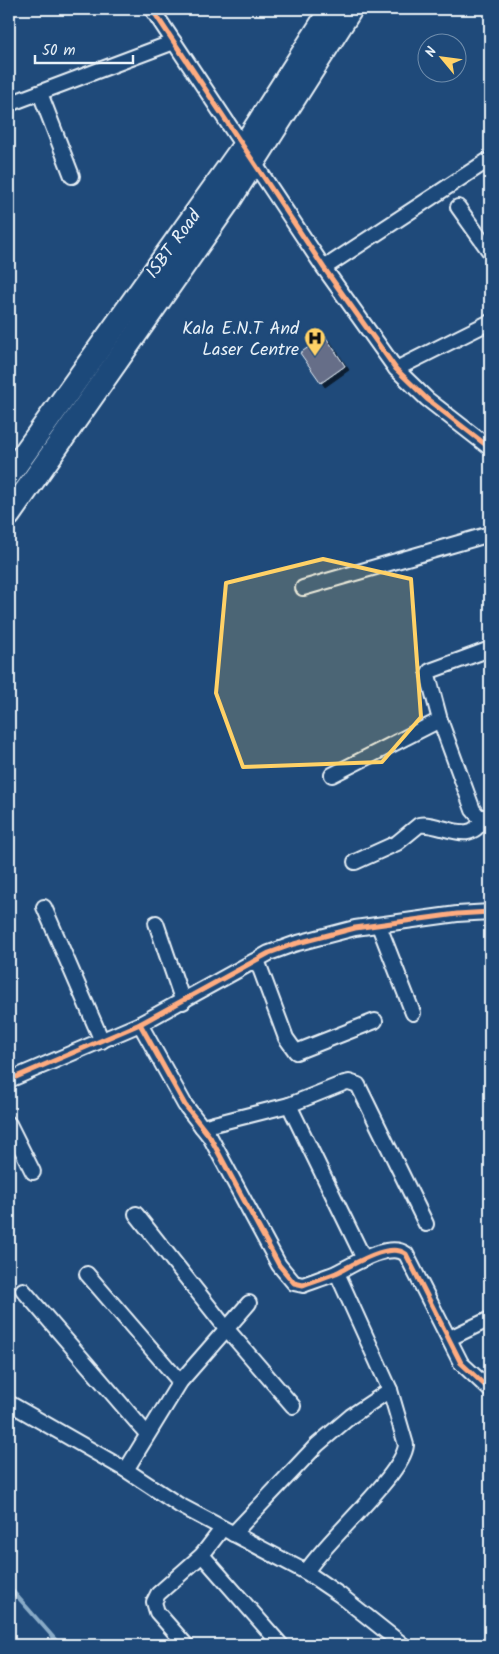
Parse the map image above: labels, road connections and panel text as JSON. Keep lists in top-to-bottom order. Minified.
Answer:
{"streets":{"highway":["ISBT Road"]},"places":{"hospital":["Kala E.N.T And Laser Centre"]},"scale_bar":"50 m","north":"top left"}
